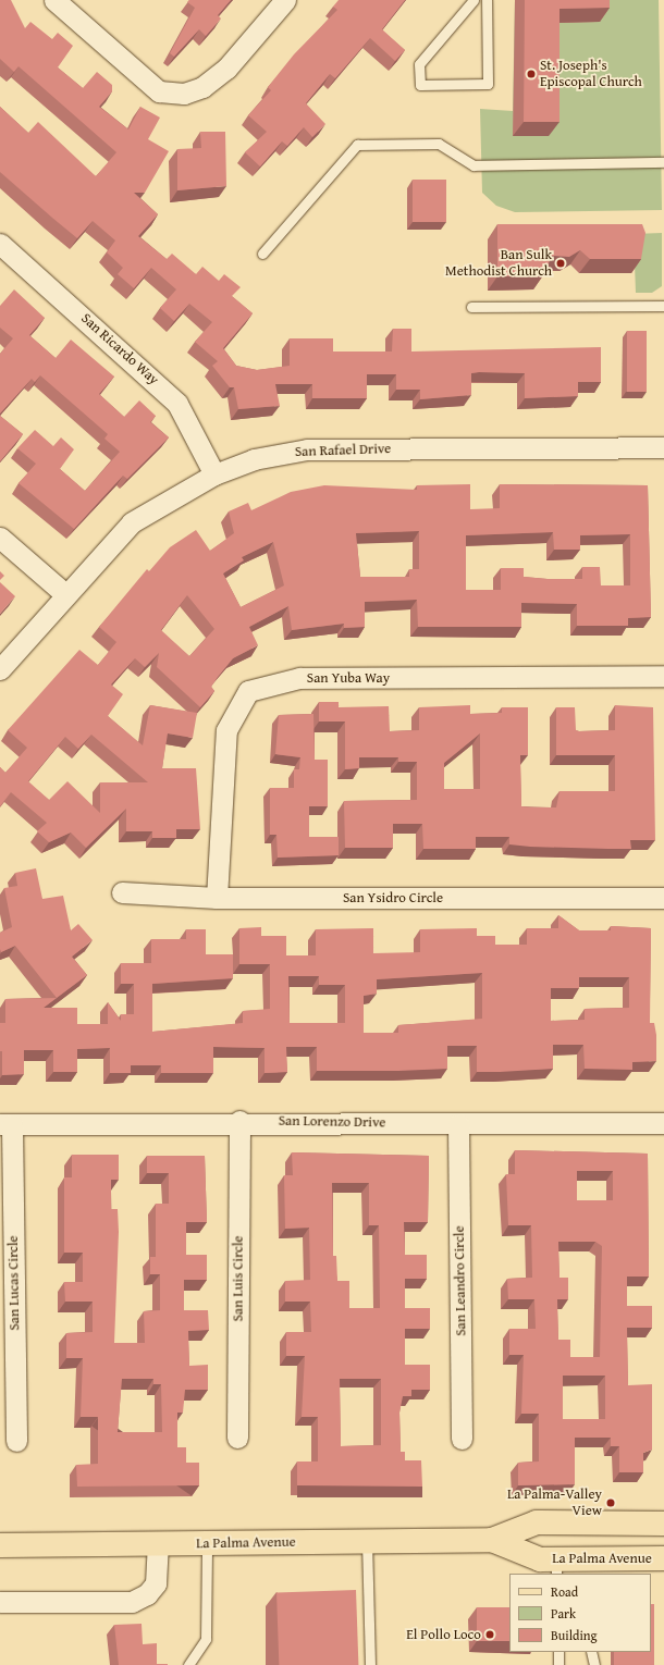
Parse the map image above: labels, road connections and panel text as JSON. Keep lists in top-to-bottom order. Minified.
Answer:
{"streets":{"main road":["La Palma Avenue"],"street":["San Ricardo Way","San Rafael Drive","San Yuba Way","San Ysidro Circle","San Lorenzo Drive","San Luis Circle","San Leandro Circle","San Lucas Circle"]},"crossings":[["San Ricardo Way","San Rafael Drive"],["San Yuba Way","San Ysidro Circle"],["San Lorenzo Drive","San Luis Circle"],["San Lorenzo Drive","San Leandro Circle"],["San Lorenzo Drive","San Lucas Circle"]],"places":["St. Joseph's Episcopal Church","Ban Sulk Methodist Church","La Palma-Valley View","El Pollo Loco"],"legend":["Road","Park","Building"]}
